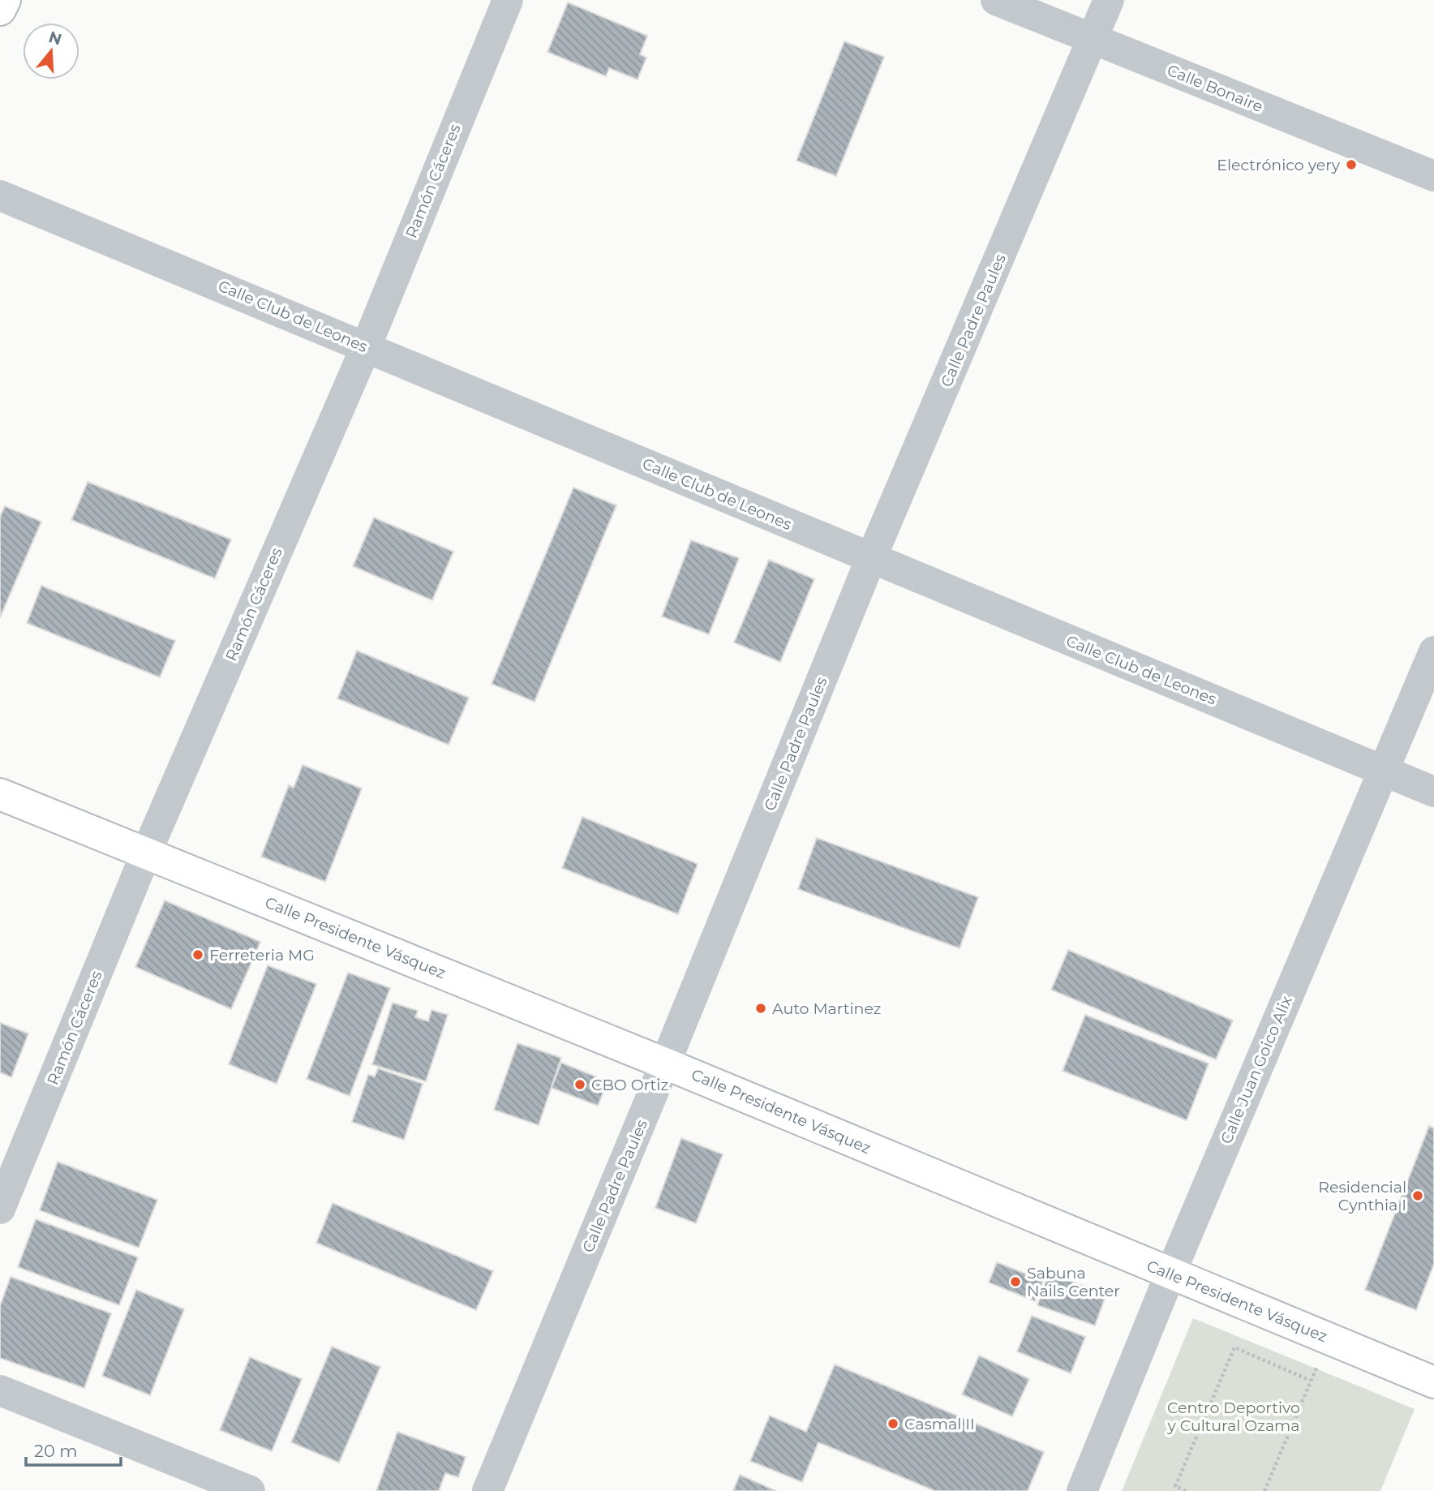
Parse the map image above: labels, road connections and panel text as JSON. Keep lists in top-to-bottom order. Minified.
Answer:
{"streets":{"street":["Calle Bonaire","Ramón Cáceres","Calle Club de Leones","Calle Padre Paules","Calle Presidente Vásquez","Calle Juan Goico Alix"]},"crossings":[["Calle Bonaire","Calle Padre Paules"],["Ramón Cáceres","Calle Club de Leones"],["Ramón Cáceres","Calle Presidente Vásquez"],["Calle Club de Leones","Calle Padre Paules"],["Calle Club de Leones","Calle Juan Goico Alix"],["Calle Padre Paules","Calle Presidente Vásquez"],["Calle Presidente Vásquez","Calle Juan Goico Alix"]],"parks":["Centro Deportivo y Cultural Ozama"],"places":["Electrónico yery","Ferreteria MG","Auto Martinez","CBO Ortiz","Residencial Cynthia I","Sabuna Nails Center","Casmal II"],"scale_bar":"20 m","north":"top"}
